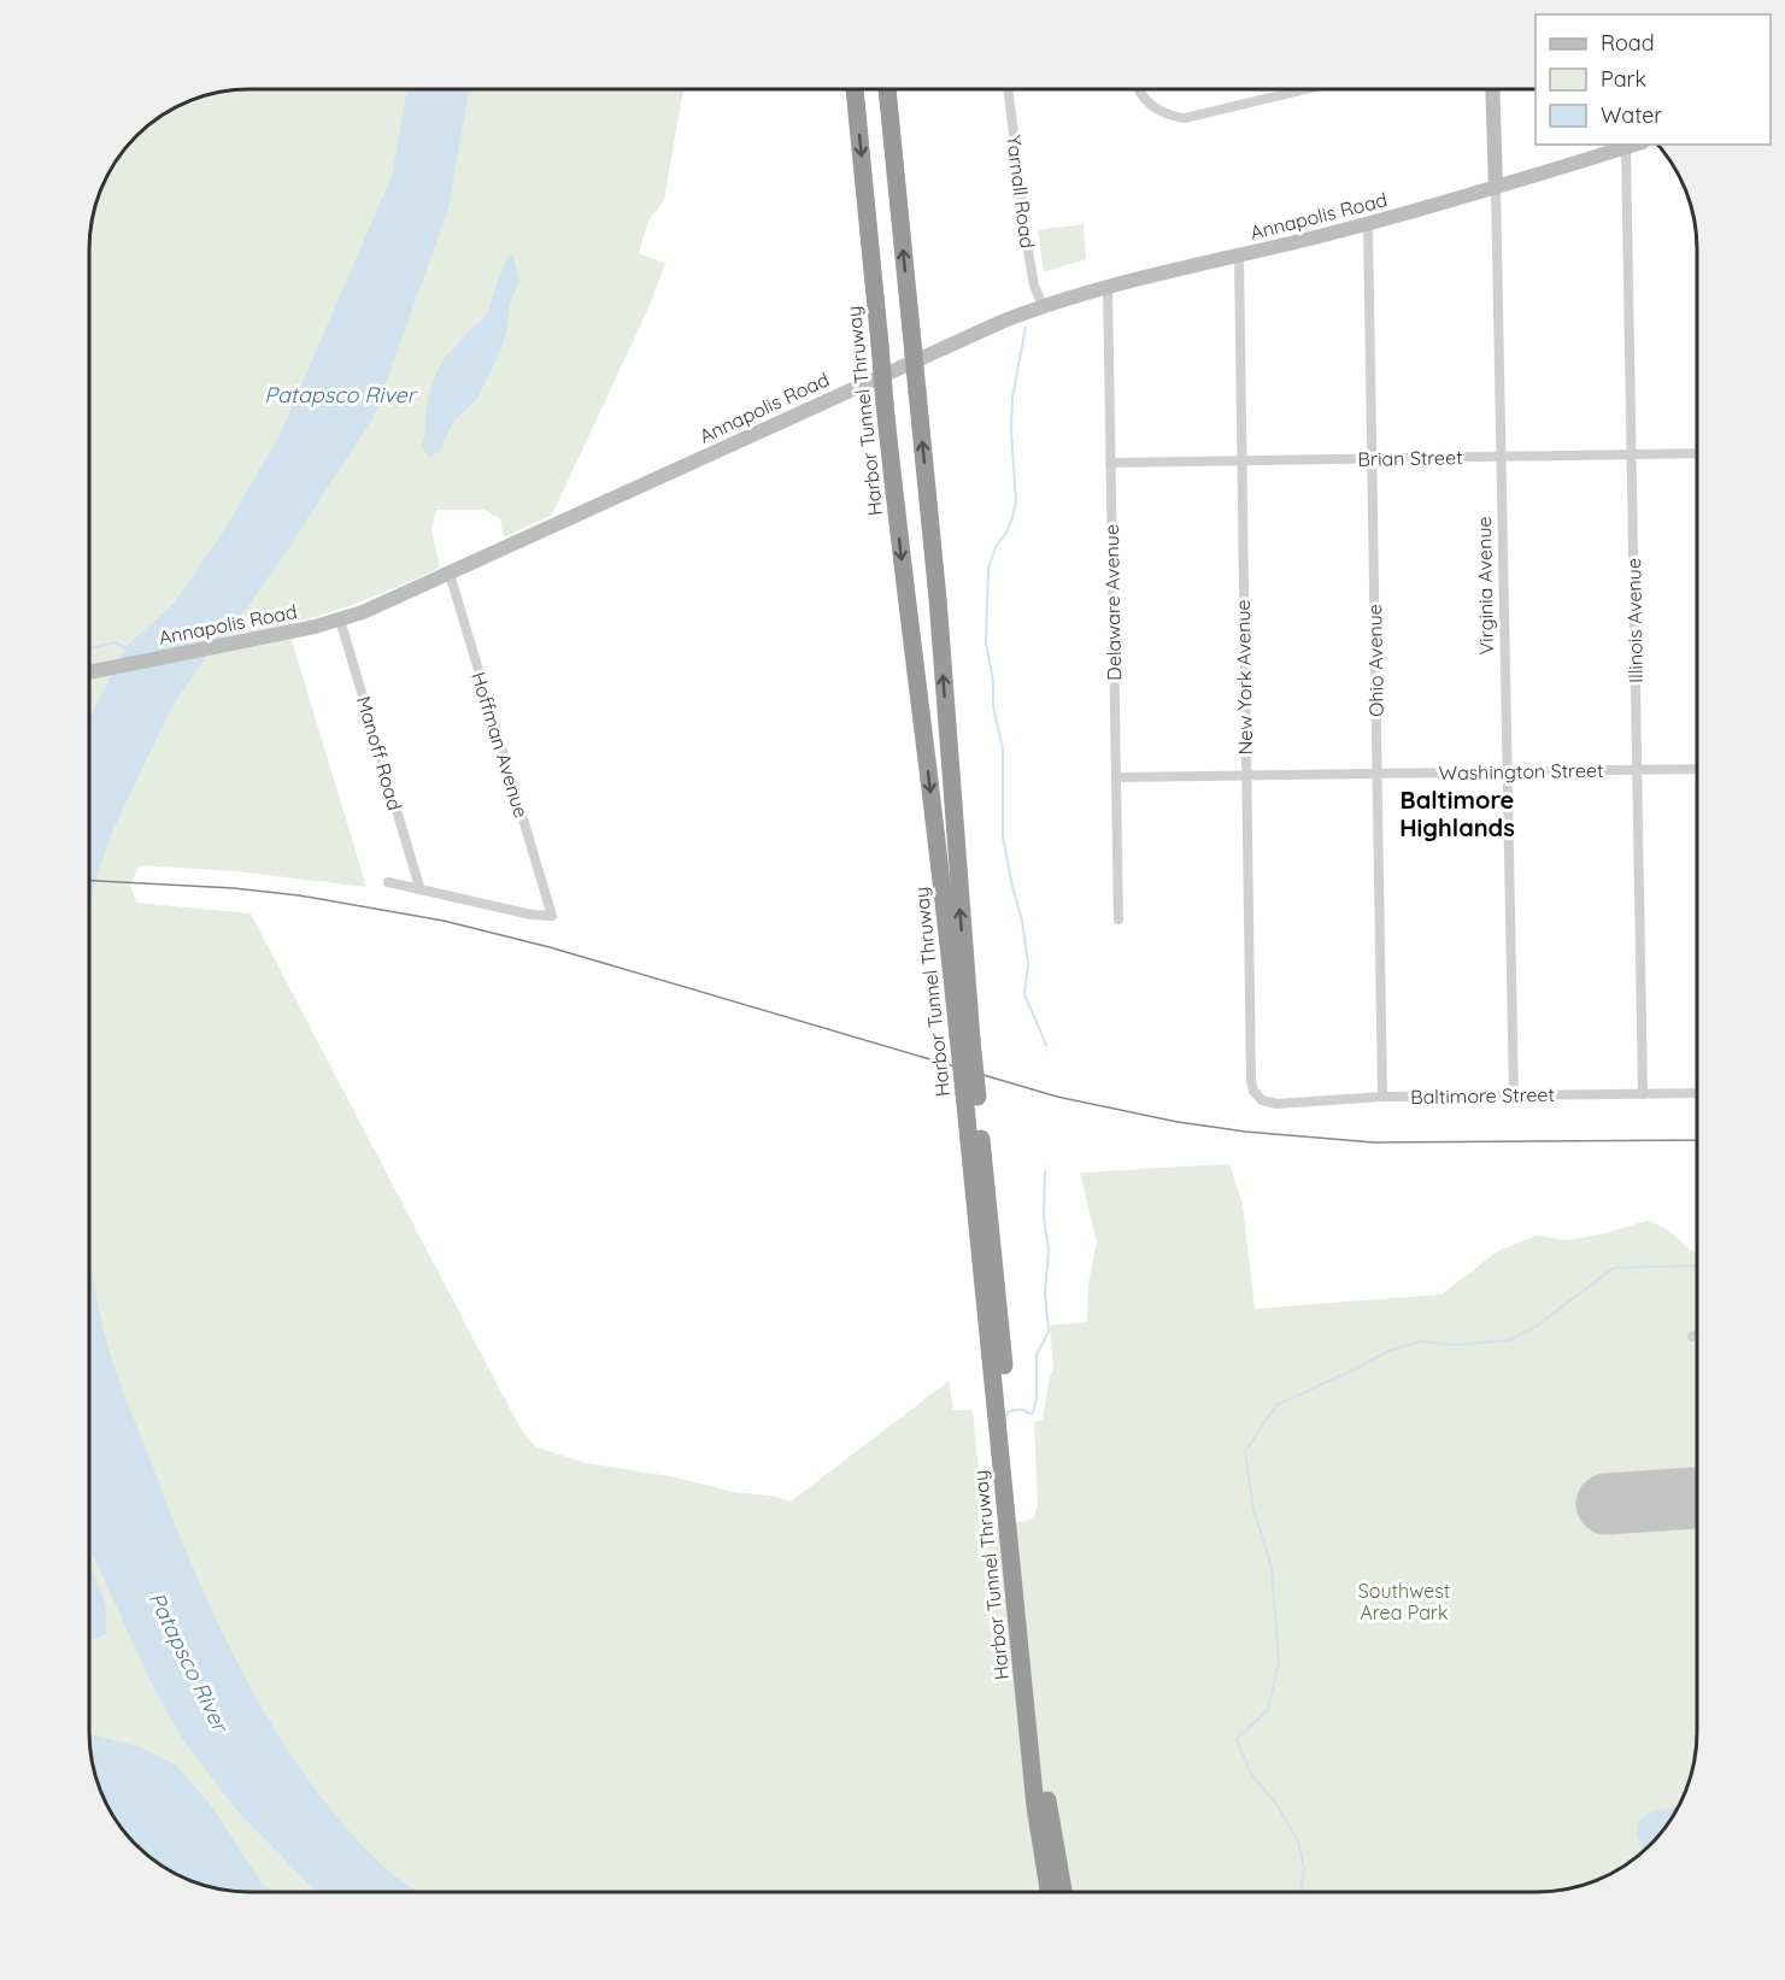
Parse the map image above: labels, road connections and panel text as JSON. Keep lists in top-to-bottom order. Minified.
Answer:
{"streets":{"highway":["Harbor Tunnel Thruway"],"main road":["Annapolis Road","Virginia Avenue"],"street":["Yarnall Road","Brian Street","Delaware Avenue","Illinois Avenue","Ohio Avenue","New York Avenue","Hoffman Avenue","Manoff Road","Washington Street","Baltimore Street"]},"crossings":[["Yarnall Road","Annapolis Road"],["Annapolis Road","Virginia Avenue"],["Annapolis Road","Delaware Avenue"],["Annapolis Road","Illinois Avenue"],["Annapolis Road","Ohio Avenue"],["Annapolis Road","New York Avenue"],["Annapolis Road","Hoffman Avenue"],["Annapolis Road","Manoff Road"],["Brian Street","Virginia Avenue"],["Brian Street","Delaware Avenue"],["Brian Street","Illinois Avenue"],["Brian Street","Ohio Avenue"],["Brian Street","New York Avenue"],["Virginia Avenue","Washington Street"],["Virginia Avenue","Baltimore Street"],["Delaware Avenue","Washington Street"],["Illinois Avenue","Washington Street"],["Illinois Avenue","Baltimore Street"],["Ohio Avenue","Washington Street"],["Ohio Avenue","Baltimore Street"],["New York Avenue","Washington Street"],["New York Avenue","Baltimore Street"],["Hoffman Avenue","Manoff Road"]],"districts":["Baltimore Highlands"],"water":["Patapsco River"],"parks":["Southwest Area Park"],"legend":["Road","Park","Water"]}
